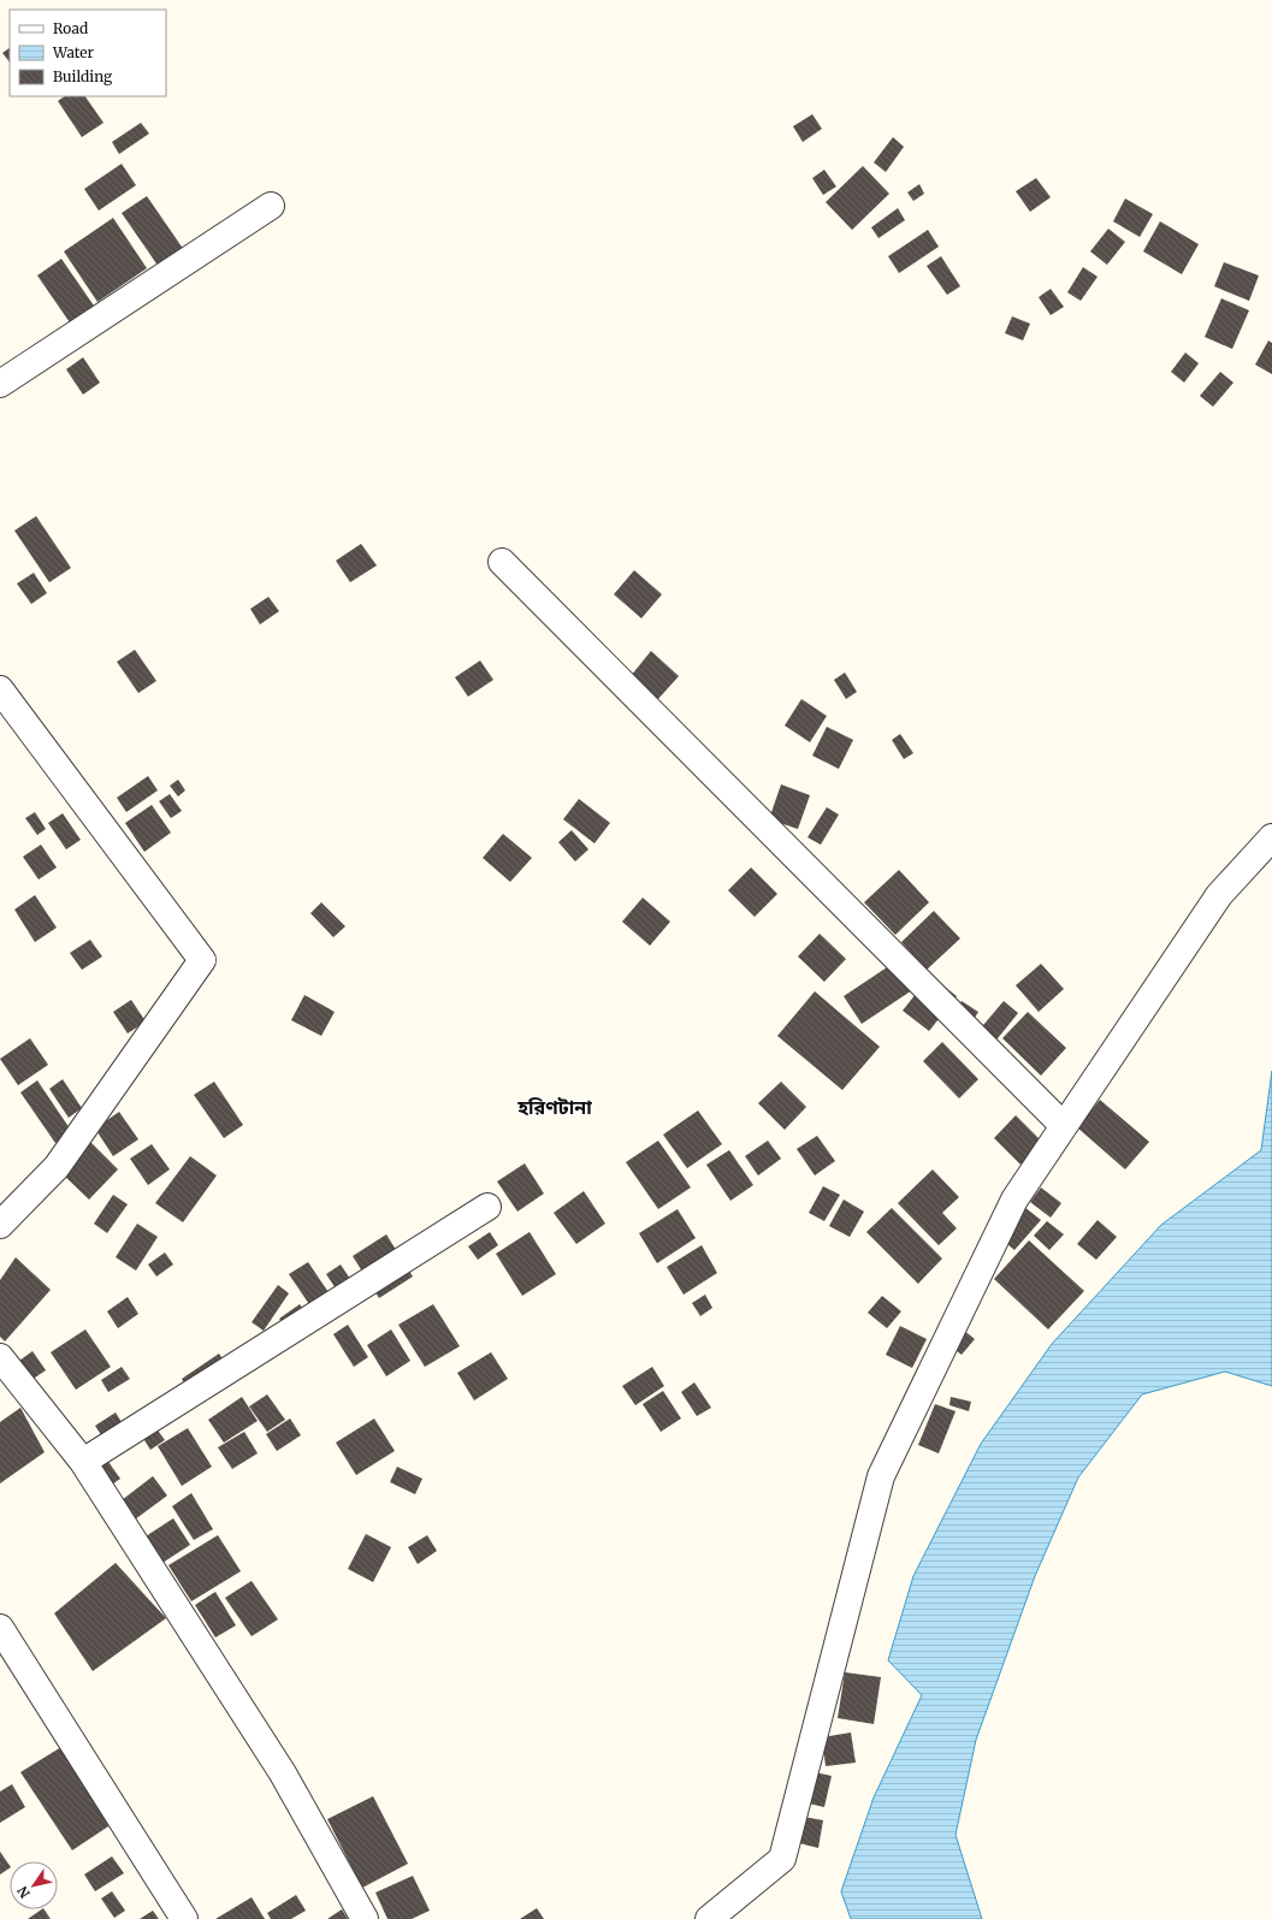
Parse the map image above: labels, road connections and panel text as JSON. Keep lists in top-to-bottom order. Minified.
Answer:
{"districts":["হরিণটানা"],"legend":["Road","Water","Building"],"north":"bottom left"}
